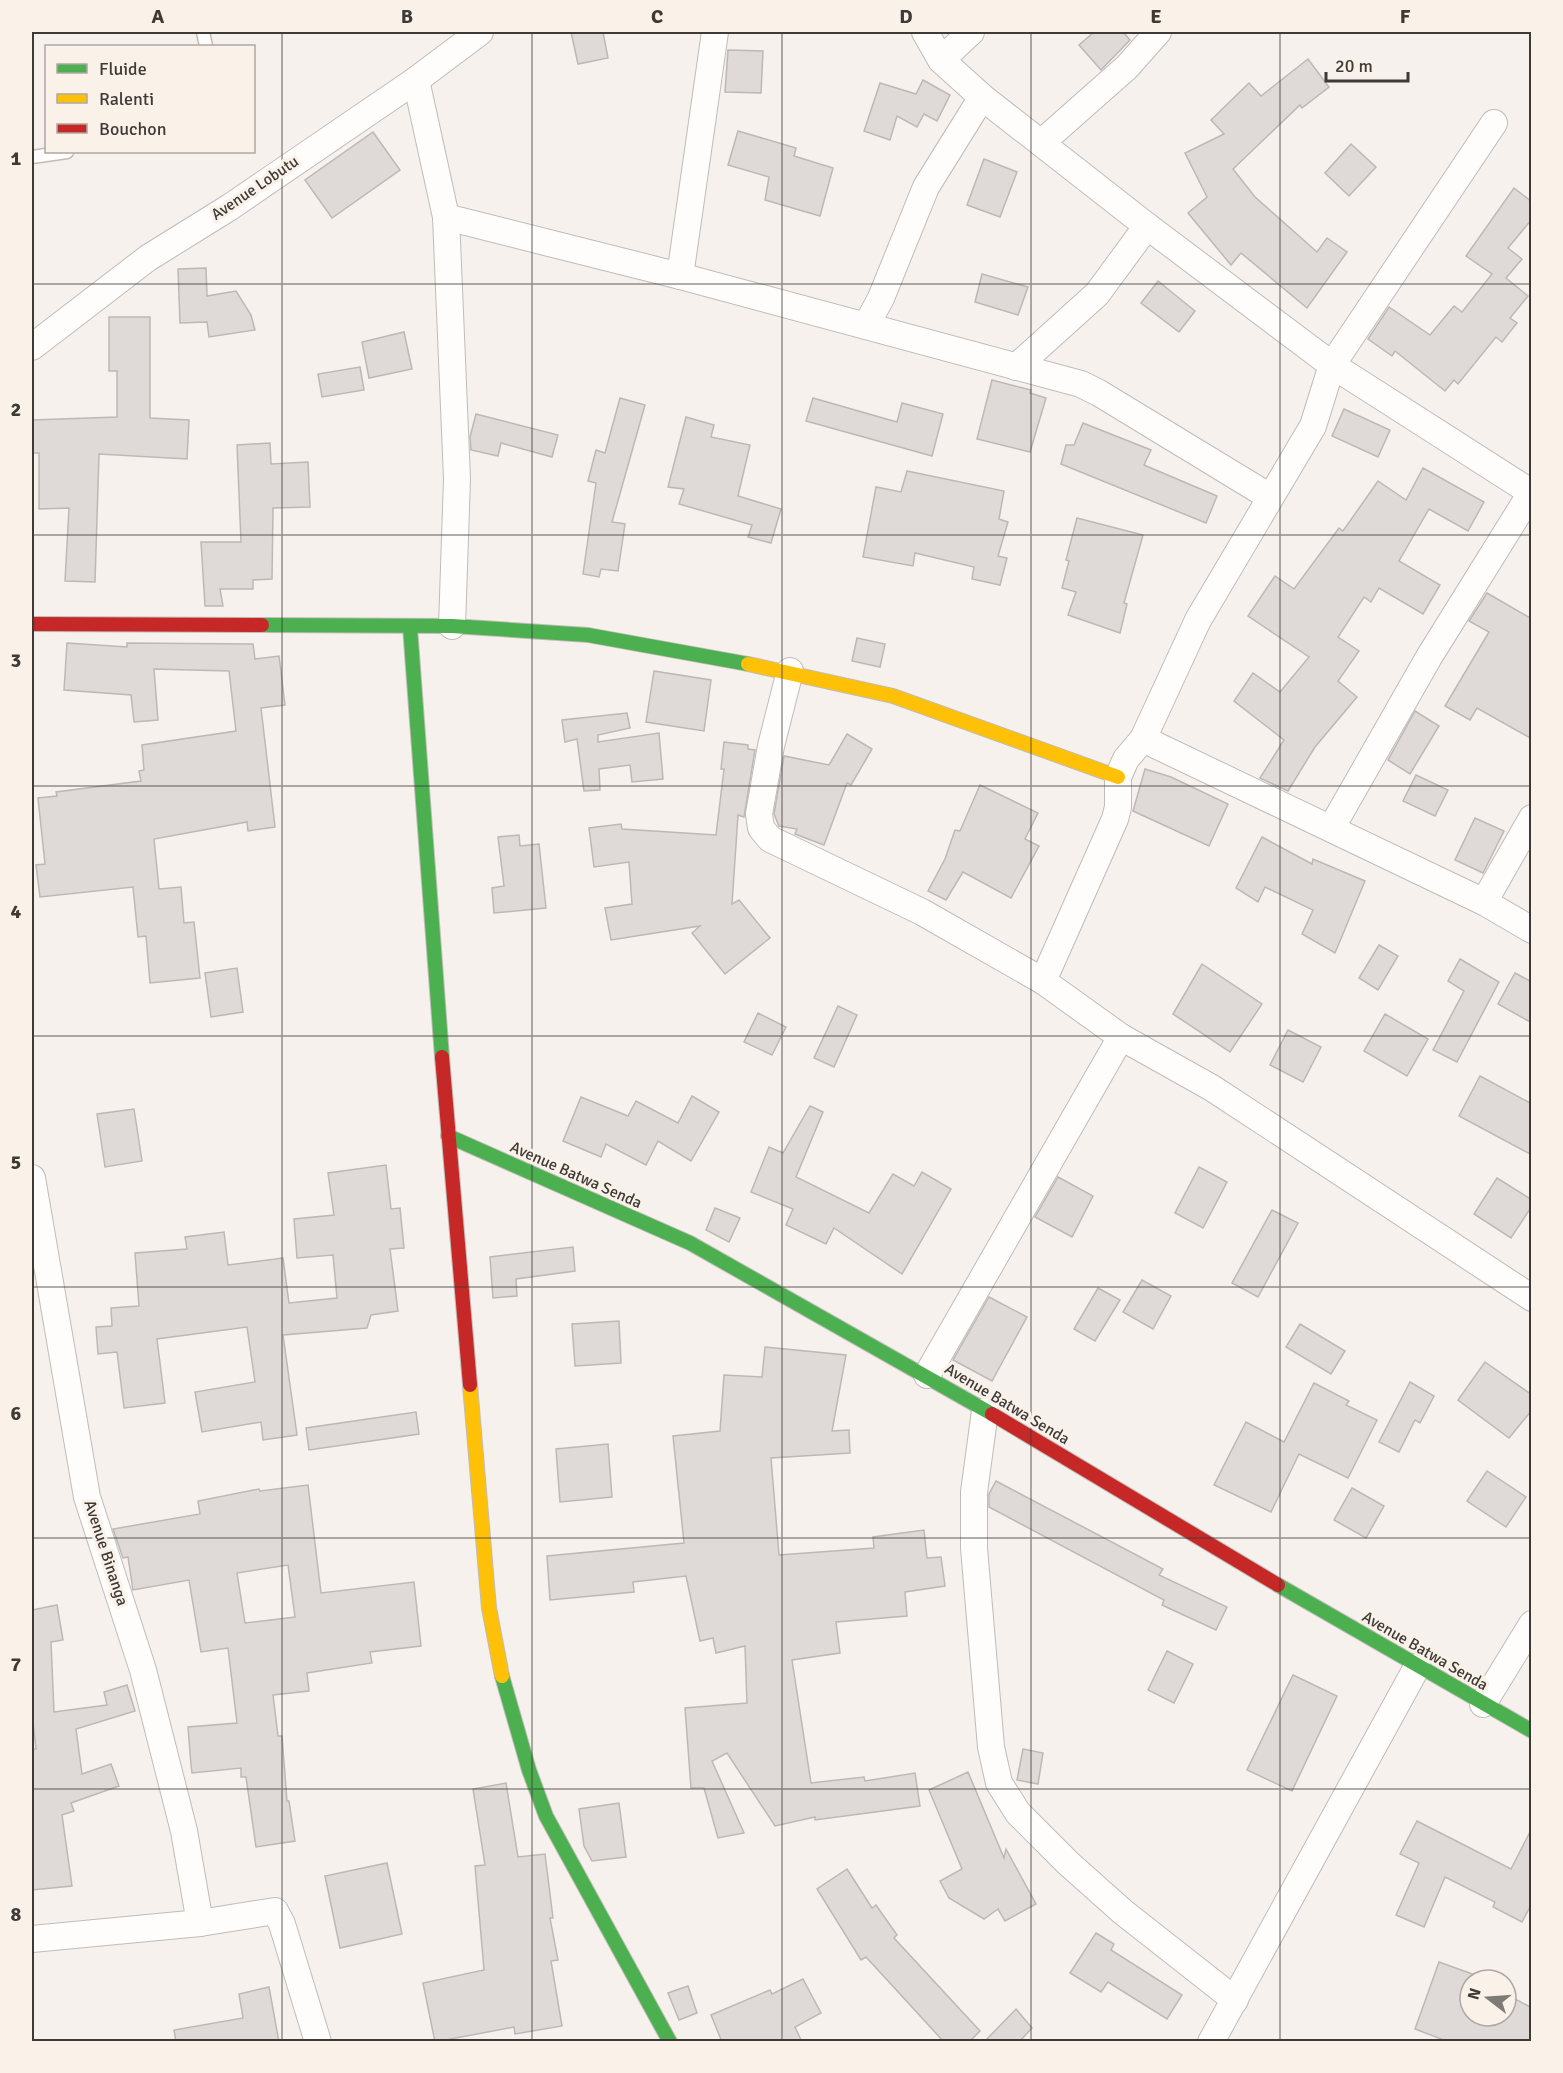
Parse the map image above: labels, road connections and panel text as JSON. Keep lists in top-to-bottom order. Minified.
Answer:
{"streets":{"street":["Avenue Lobutu","Avenue Batwa Senda","Avenue Binanga"]},"legend":["Fluide","Ralenti","Bouchon"],"scale_bar":"20 m","north":"left","grid":{"columns":["A","B","C","D","E","F"],"rows":["1","2","3","4","5","6","7","8"]}}
